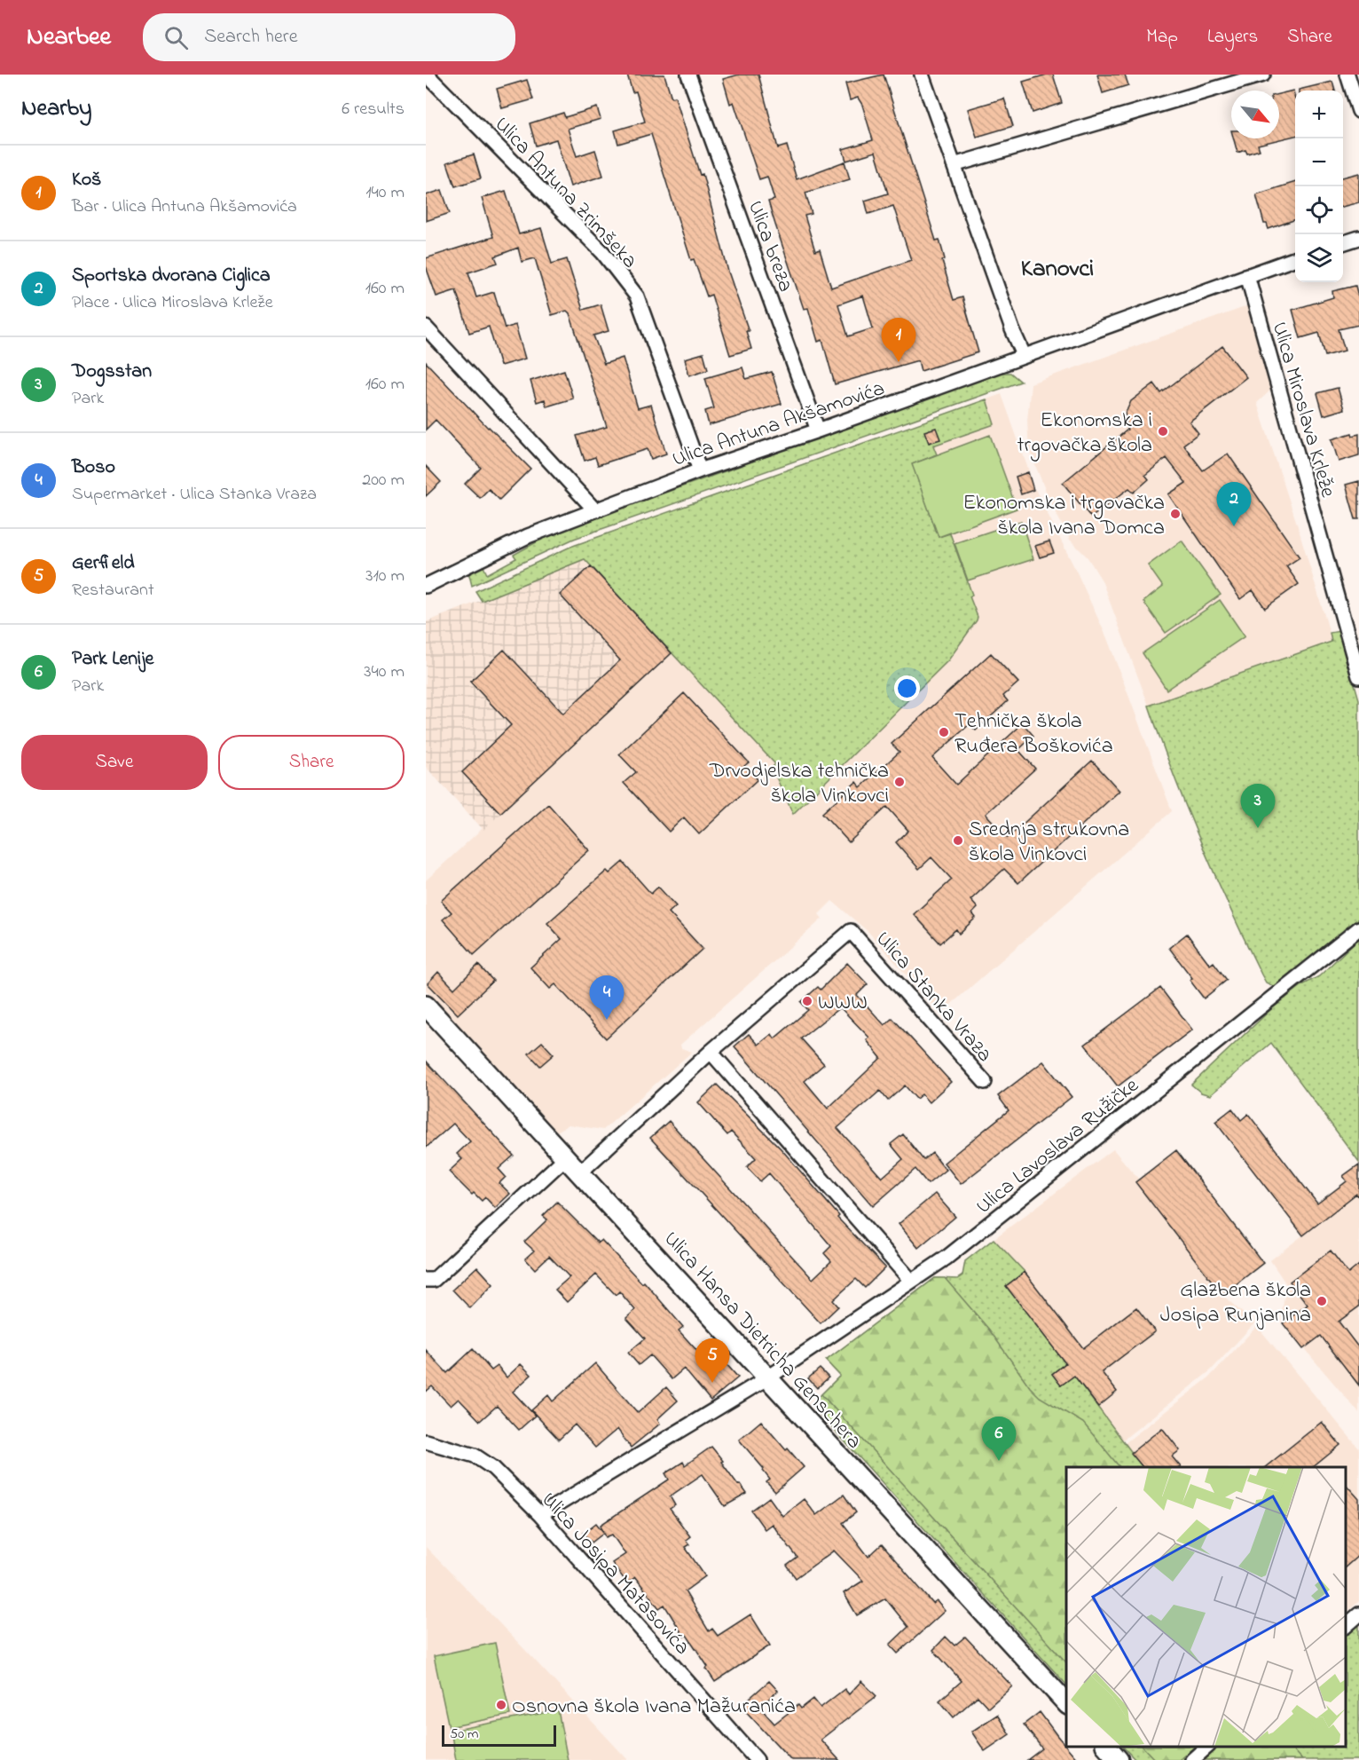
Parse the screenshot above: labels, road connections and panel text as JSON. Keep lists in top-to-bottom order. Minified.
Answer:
{"streets":{"main road":["Ulica Hansa Dietricha Genschera"],"street":["Ulica Antuna Zrimšeka","Ulica breza","Ulica Miroslava Krleže","Ulica Antuna Akšamovića","Ulica Stanka Vraza","Ulica Lavoslava Ružičke","Ulica Josipa Matasovića"]},"crossings":[["Ulica Antuna Zrimšeka","Ulica Antuna Akšamovića"],["Ulica breza","Ulica Antuna Akšamovića"],["Ulica Miroslava Krleže","Ulica Antuna Akšamovića"],["Ulica Stanka Vraza","Ulica Hansa Dietricha Genschera"],["Ulica Lavoslava Ružičke","Ulica Hansa Dietricha Genschera"],["Ulica Lavoslava Ružičke","Ulica Josipa Matasovića"]],"districts":["Kanovci"],"places":["Ekonomska i trgovačka škola","Ekonomska i trgovačka škola Ivana Domca","Tehnička škola Ruđera Boškovića","Drvodjelska tehnička škola Vinkovci","Srednja strukovna škola Vinkovci","WWW","Glazbena škola Josipa Runjanina","Osnovna škola Ivana Mažuranića"],"scale_bar":"50 m","north":"bottom right","page":{"header":"Nearbee","search":"Search here","nav":["Map","Layers","Share"],"heading":["Nearby","6 results"],"map_buttons":["+","−"],"list":[{"mark":"1","name":"Koš","note":"Bar · Ulica Antuna Akšamovića","value":"140 m"},{"mark":"2","name":"Sportska dvorana Ciglica","note":"Place · Ulica Miroslava Krleže","value":"160 m"},{"mark":"3","name":"Dogsstan","note":"Park","value":"160 m"},{"mark":"4","name":"Boso","note":"Supermarket · Ulica Stanka Vraza","value":"200 m"},{"mark":"5","name":"Gerfield","note":"Restaurant","value":"310 m"},{"mark":"6","name":"Park Lenije","note":"Park","value":"340 m"}],"pins":["1","2","3","4","5","6"],"buttons":["Save","Share"],"scale":"50 m"}}
